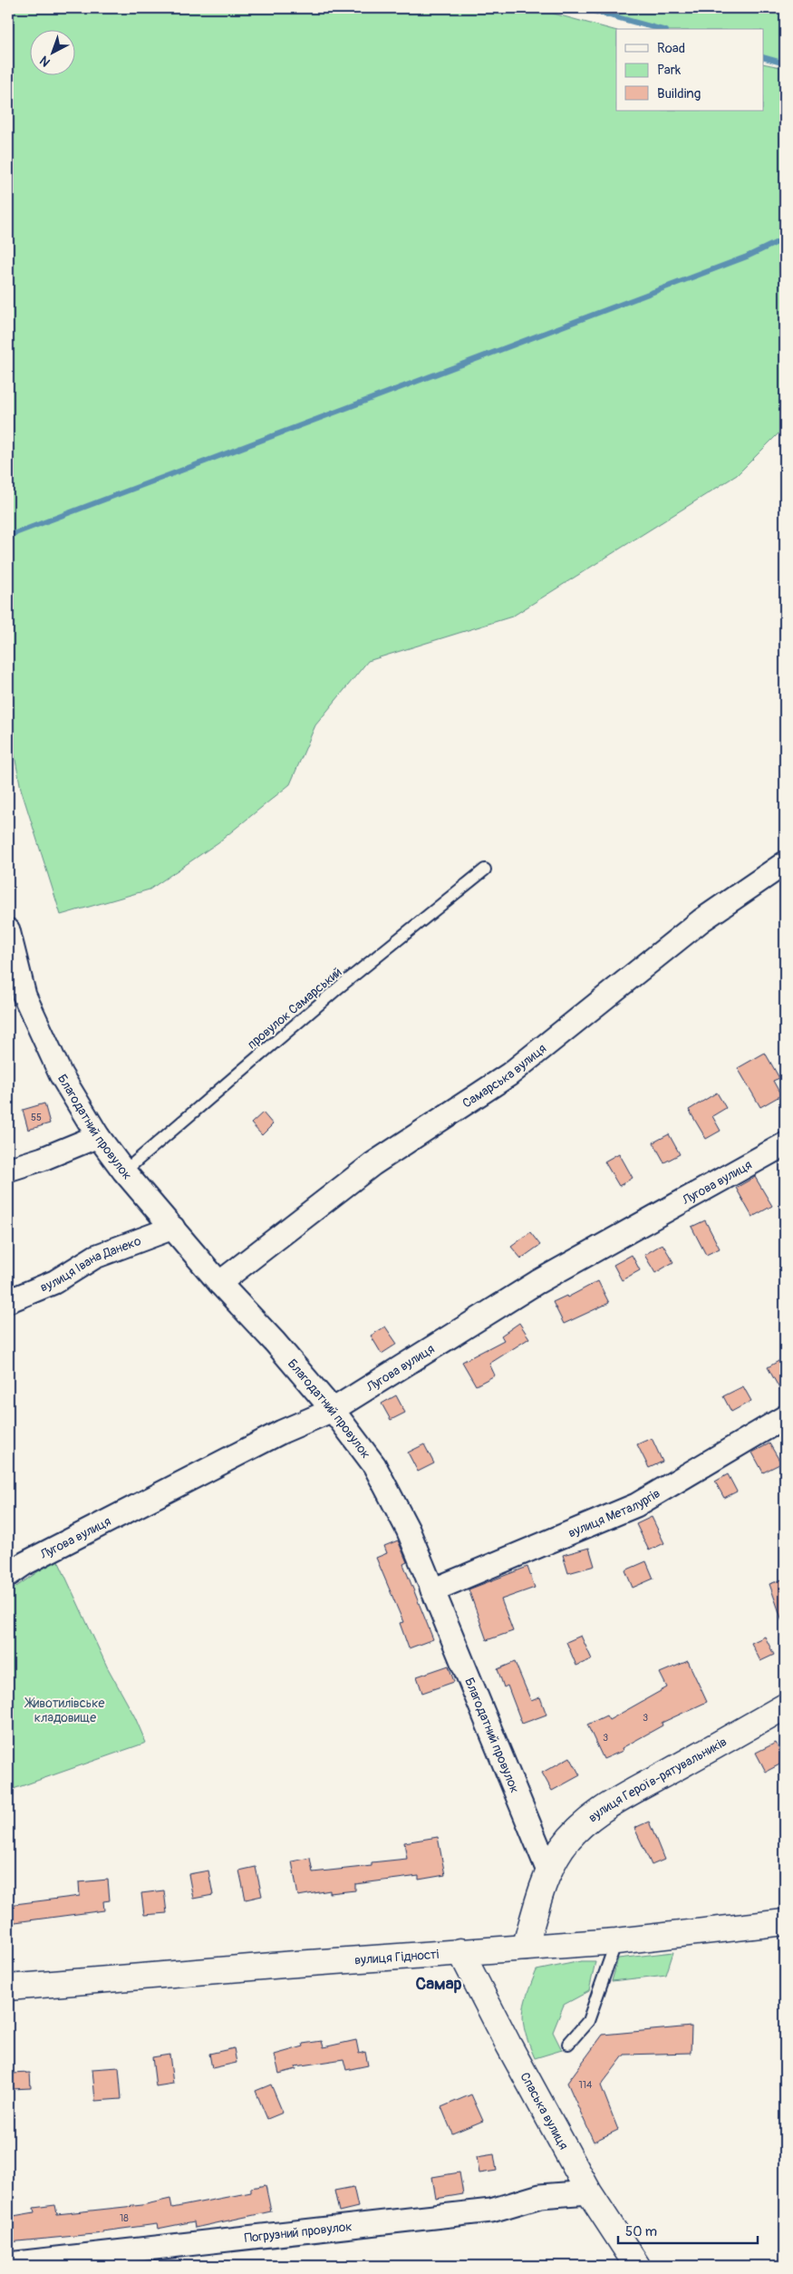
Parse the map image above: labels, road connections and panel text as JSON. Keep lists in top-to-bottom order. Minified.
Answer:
{"streets":{"main road":["вулиця Героїв-рятувальників","вулиця Гідності","Спаська вулиця"],"street":["Самарська вулиця","Благодатний провулок","Лугова вулиця","вулиця Івана Данеко","вулиця Металургів","Погрузний провулок"],"lane":["провулок Самарський"]},"crossings":[["провулок Самарський","Благодатний провулок"],["Самарська вулиця","Благодатний провулок"],["Благодатний провулок","Лугова вулиця"],["Благодатний провулок","вулиця Івана Данеко"],["Благодатний провулок","вулиця Металургів"],["Благодатний провулок","вулиця Героїв-рятувальників"],["вулиця Героїв-рятувальників","вулиця Гідності"],["вулиця Гідності","Спаська вулиця"],["Спаська вулиця","Погрузний провулок"]],"districts":["Самар"],"parks":["Животилівське кладовище"],"house_numbers":["55","3","3","114","18"],"legend":["Road","Park","Building"],"scale_bar":"50 m","north":"bottom left"}
